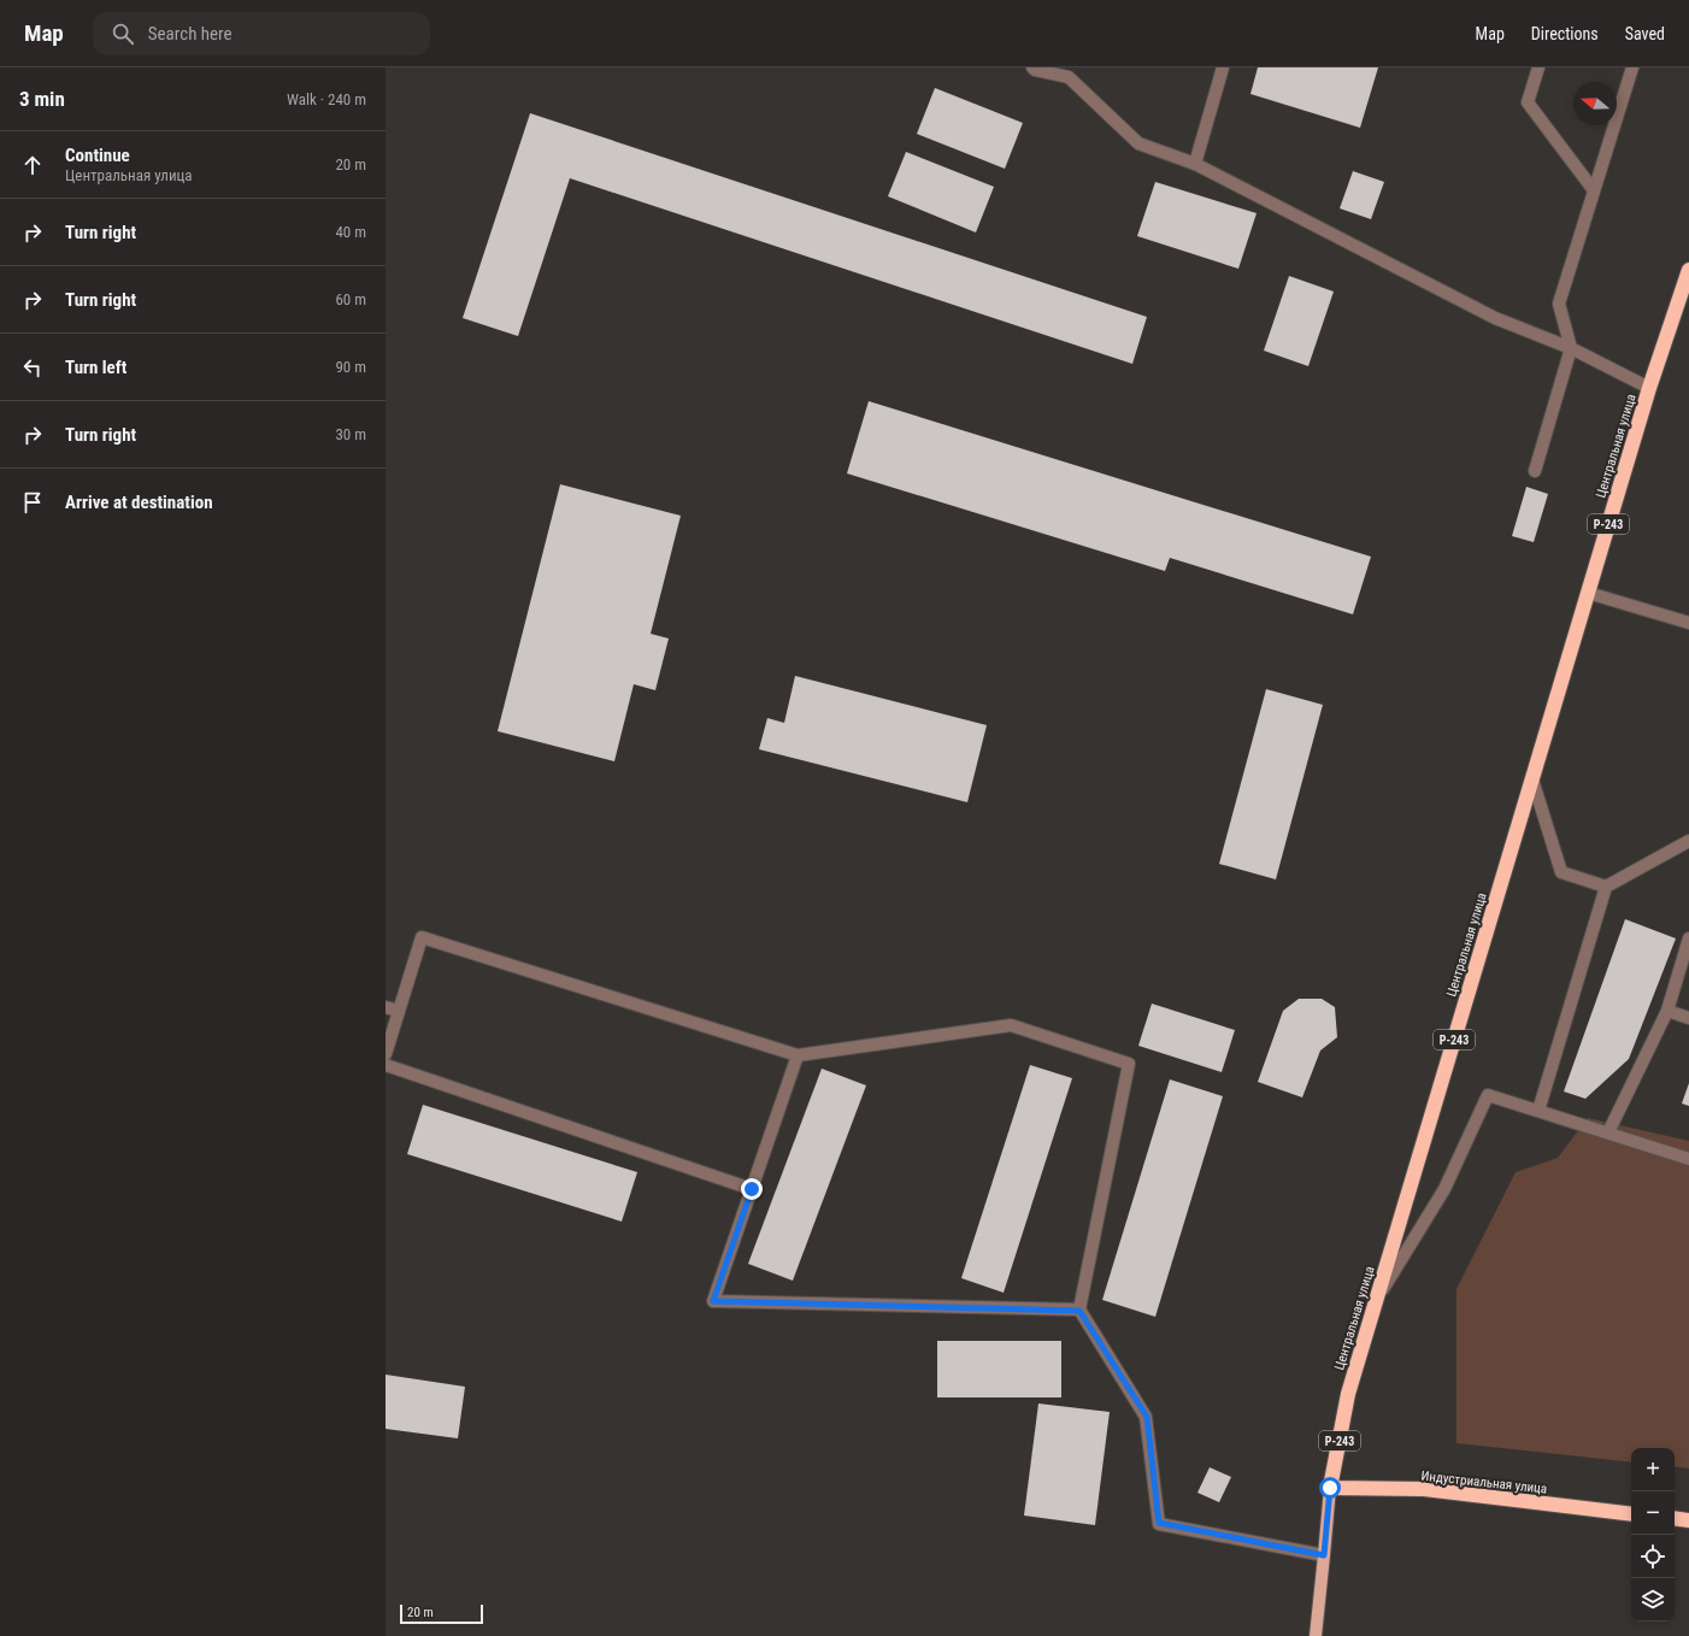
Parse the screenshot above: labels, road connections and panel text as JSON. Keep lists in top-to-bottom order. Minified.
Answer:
{"streets":{"highway":["Центральная улица","Р-243","Индустриальная улица"]},"crossings":[["Центральная улица","Индустриальная улица"]],"scale_bar":"20 m","north":"left","page":{"header":"Map","search":"Search here","nav":["Map","Directions","Saved"],"heading":["3 min","Walk · 240 m"],"list":[["Continue","Центральная улица","20 m"],["Turn right","40 m"],["Turn right","60 m"],["Turn left","90 m"],["Turn right","30 m"],"Arrive at destination"],"map_buttons":["+","−"],"scale":"20 m"}}
